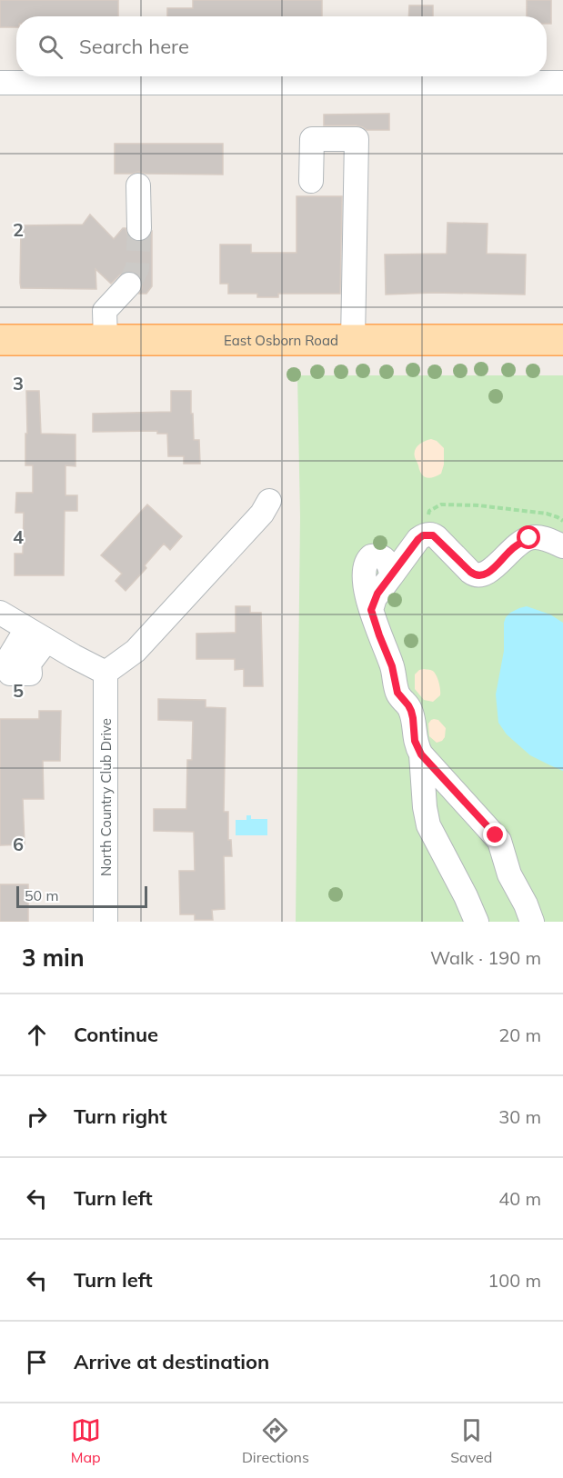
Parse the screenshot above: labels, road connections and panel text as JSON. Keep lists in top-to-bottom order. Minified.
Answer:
{"streets":{"main road":["East Osborn Road"],"street":["North Country Club Drive"]},"scale_bar":"50 m","page":{"search":"Search here","scale":"50 m","heading":["3 min","Walk · 190 m"],"list":[["Continue","20 m"],["Turn right","30 m"],["Turn left","40 m"],["Turn left","100 m"],"Arrive at destination"],"nav":["Map","Directions","Saved"]},"grid":{"rows":["2","3","4","5","6"]}}
